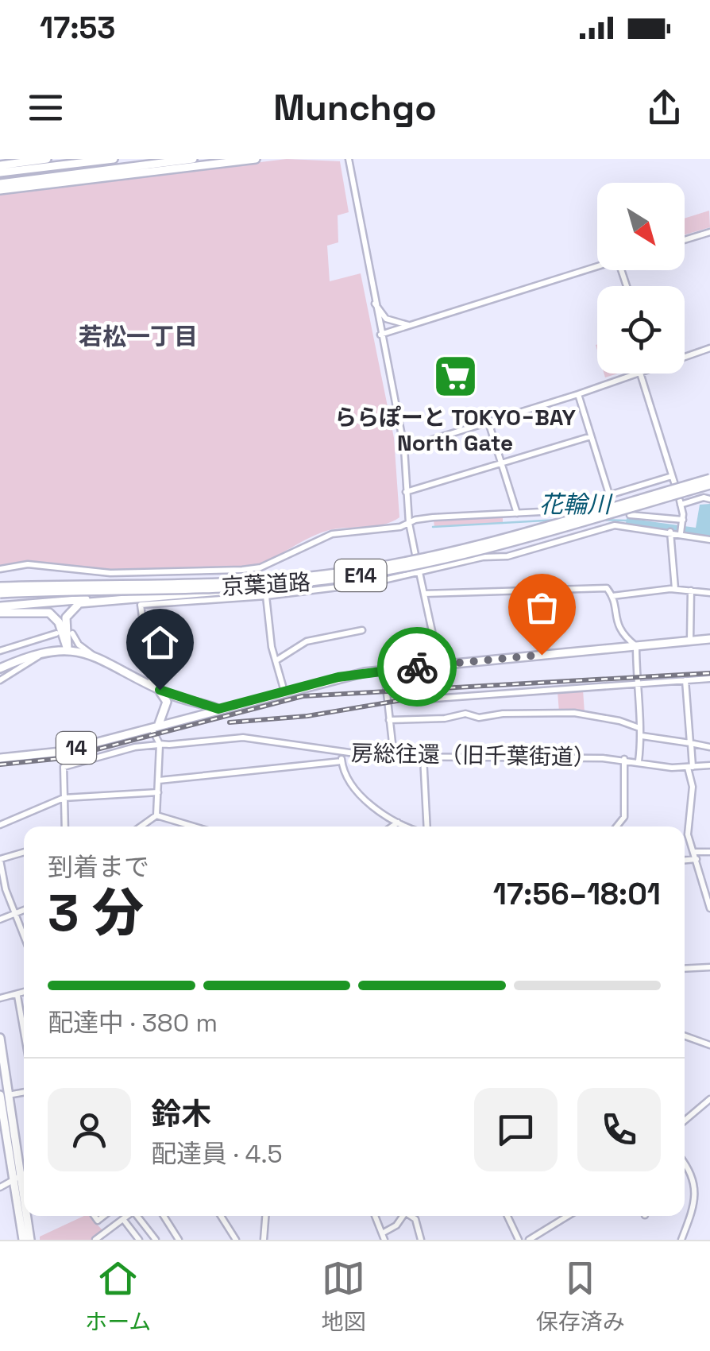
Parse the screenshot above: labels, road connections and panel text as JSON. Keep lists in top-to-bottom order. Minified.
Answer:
{"streets":{"highway":["E14","京葉道路","14"],"street":["房総往還（旧千葉街道）"]},"districts":["若松一丁目"],"water":["花輪川"],"places":{"supermarket":["ららぽーと TOKYO−BAY North Gate"]},"north":"bottom right","page":{"status":"17:53","header":"Munchgo","heading":["3 分","到着まで","17:56–18:01"],"panel":["鈴木","配達員 · 4.5"],"bar":"配達中 · 380 m","tabs":["ホーム","地図","保存済み"]}}
